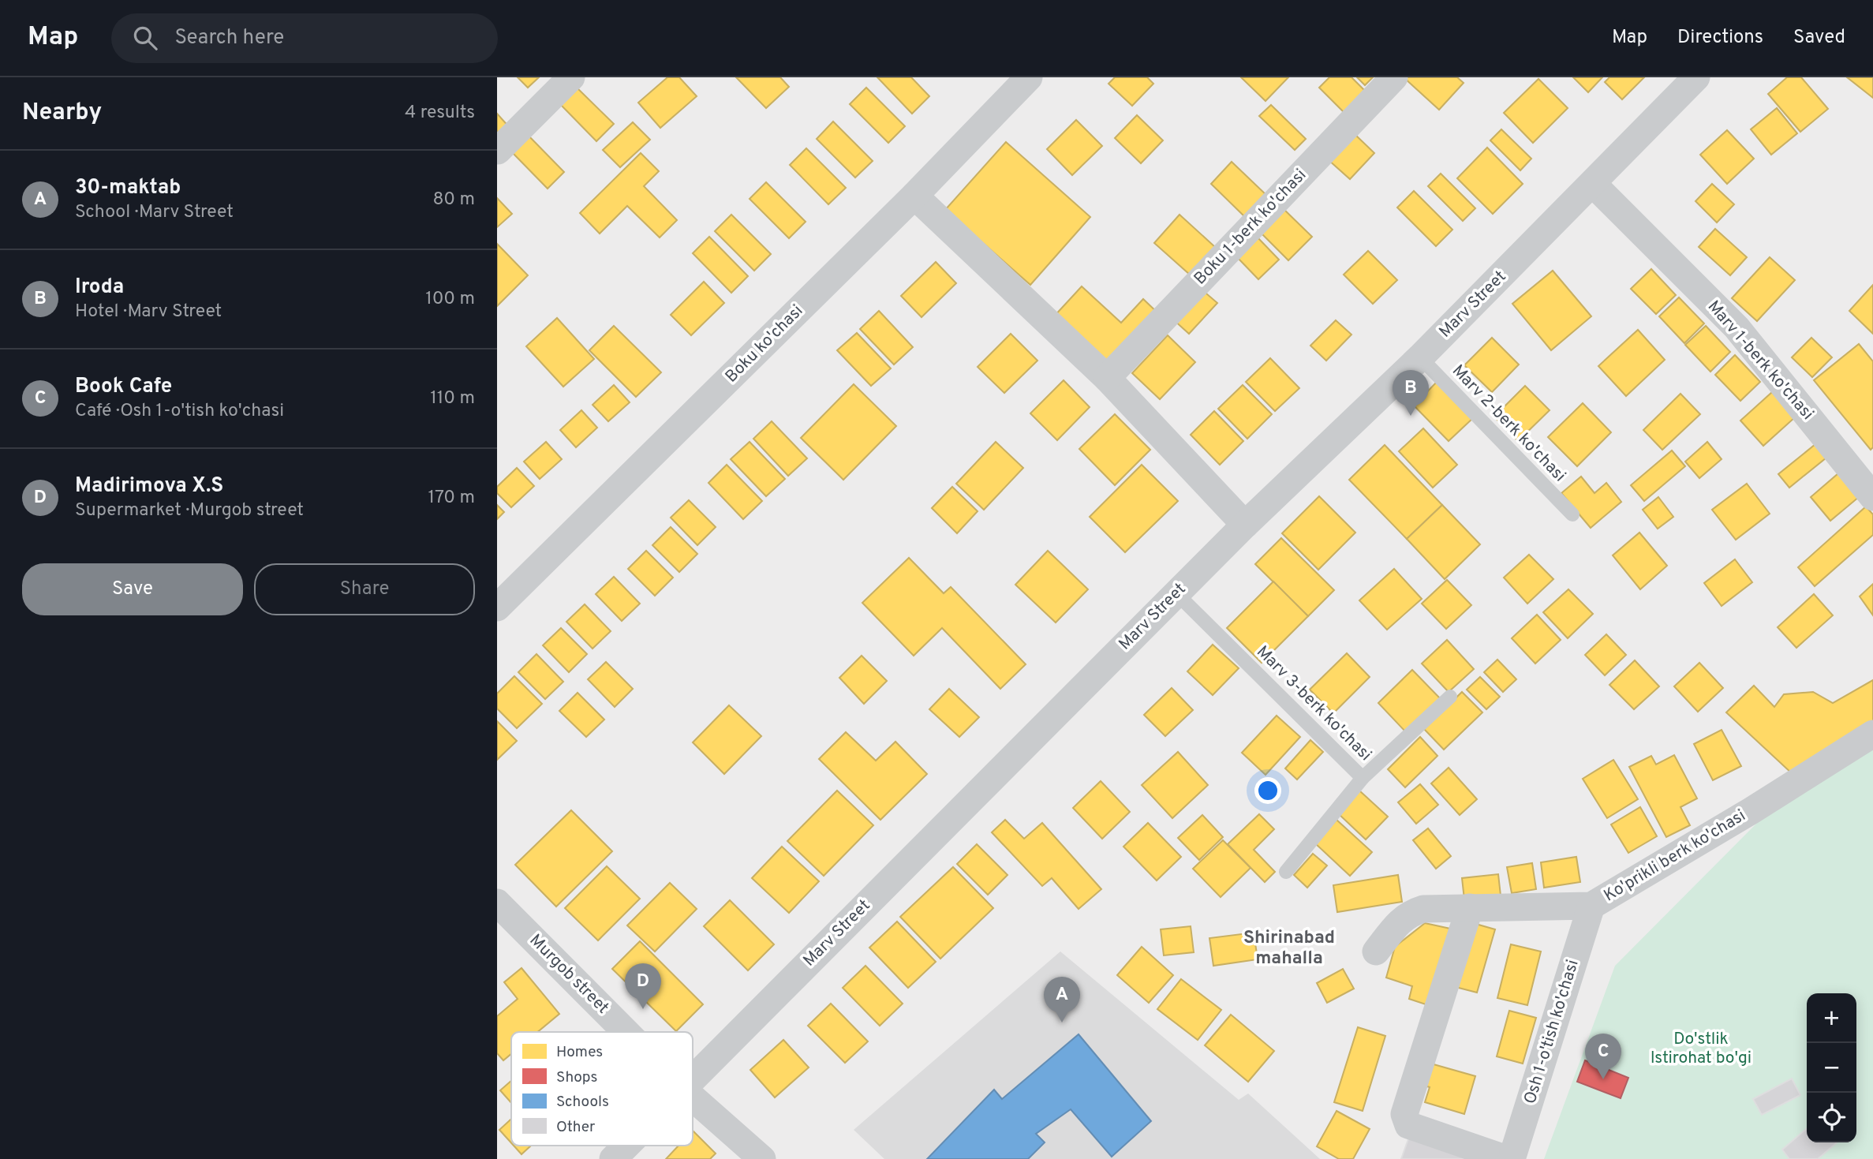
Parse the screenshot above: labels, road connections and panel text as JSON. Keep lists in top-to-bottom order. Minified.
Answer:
{"streets":{"street":["Boku 1-berk ko'chasi","Marv Street","Boku ko'chasi","Marv 1-berk ko'chasi","Ko'prikli berk ko'chasi","Murgob street","Osh 1-o'tish ko'chasi"],"lane":["Marv 2-berk ko'chasi","Marv 3-berk ko'chasi"]},"crossings":[["Marv Street","Marv 1-berk ko'chasi"],["Marv Street","Marv 2-berk ko'chasi"],["Marv Street","Marv 3-berk ko'chasi"],["Ko'prikli berk ko'chasi","Osh 1-o'tish ko'chasi"]],"districts":["Shirinabad mahalla"],"parks":["Do'stlik Istirohat bo'gi"],"legend":["Homes","Shops","Schools","Other"],"page":{"header":"Map","search":"Search here","nav":["Map","Directions","Saved"],"heading":["Nearby","4 results"],"list":[{"mark":"A","name":"30-maktab","note":"School · Marv Street","value":"80 m"},{"mark":"B","name":"Iroda","note":"Hotel · Marv Street","value":"100 m"},{"mark":"C","name":"Book Cafe","note":"Café · Osh 1-o'tish ko'chasi","value":"110 m"},{"mark":"D","name":"Madirimova X.S","note":"Supermarket · Murgob street","value":"170 m"}],"pins":["B","D","A","C"],"buttons":["Save","Share"],"map_buttons":["+","−"]}}
